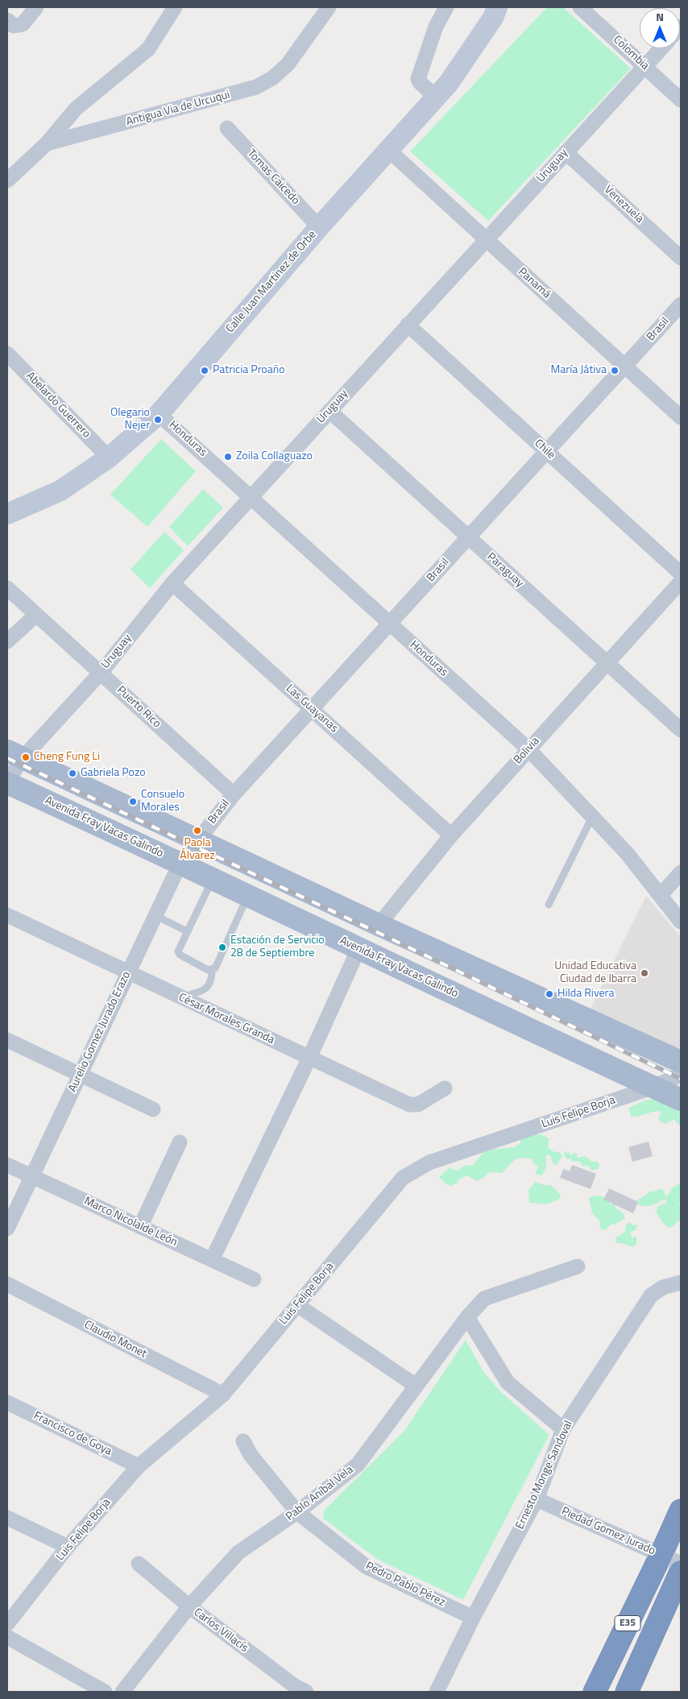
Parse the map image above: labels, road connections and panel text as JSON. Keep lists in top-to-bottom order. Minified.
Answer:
{"streets":{"highway":["E35"],"main road":["Avenida Fray Vacas Galindo"],"street":["Colombia","Antigua Via de Urcuqui","Uruguay","Tomas Caicedo","Venezuela","Calle Juan Martinez de Orbe","Panamá","Brasil","Abelardo Guerrero","Honduras","Chile","Paraguay","Puerto Rico","Las Guayanas","Bolivia","César Morales Granda","Aurelio Gomez Jurado Erazo","Luis Felipe Borja","Marco Nicolalde León","Claudio Monet","Francisco de Goya","Ernesto Monge Sandoval","Pablo Aníbal Vela","Piedad Gomez Jurado","Pedro Pablo Pérez","Carlos Villacís"]},"crossings":[["Colombia","Uruguay"],["Uruguay","Venezuela"],["Uruguay","Panamá"],["Uruguay","Honduras"],["Uruguay","Chile"],["Uruguay","Paraguay"],["Uruguay","Puerto Rico"],["Uruguay","Las Guayanas"],["Uruguay","Avenida Fray Vacas Galindo"],["Tomas Caicedo","Calle Juan Martinez de Orbe"],["Calle Juan Martinez de Orbe","Panamá"],["Calle Juan Martinez de Orbe","Abelardo Guerrero"],["Calle Juan Martinez de Orbe","Honduras"],["Panamá","Brasil"],["Brasil","Honduras"],["Brasil","Chile"],["Brasil","Paraguay"],["Brasil","Puerto Rico"],["Brasil","Las Guayanas"],["Brasil","Aurelio Gomez Jurado Erazo"],["Honduras","Bolivia"],["Paraguay","Bolivia"],["Las Guayanas","Bolivia"],["Avenida Fray Vacas Galindo","Aurelio Gomez Jurado Erazo"],["Avenida Fray Vacas Galindo","Luis Felipe Borja"],["César Morales Granda","Aurelio Gomez Jurado Erazo"],["Aurelio Gomez Jurado Erazo","Marco Nicolalde León"],["Luis Felipe Borja","Claudio Monet"],["Luis Felipe Borja","Francisco de Goya"],["Ernesto Monge Sandoval","Piedad Gomez Jurado"],["Ernesto Monge Sandoval","Pedro Pablo Pérez"],["Pablo Aníbal Vela","Pedro Pablo Pérez"],["Pablo Aníbal Vela","Carlos Villacís"],["Piedad Gomez Jurado","E35"]],"places":["Patricia Proaño","María Játiva","Olegario Nejer","Zoila Collaguazo","Cheng Fung Li","Gabriela Pozo","Consuelo Morales","Paola Álvarez","Estación de Servicio 28 de Septiembre","Unidad Educativa Ciudad de Ibarra","Hilda Rivera"],"north":"top"}
